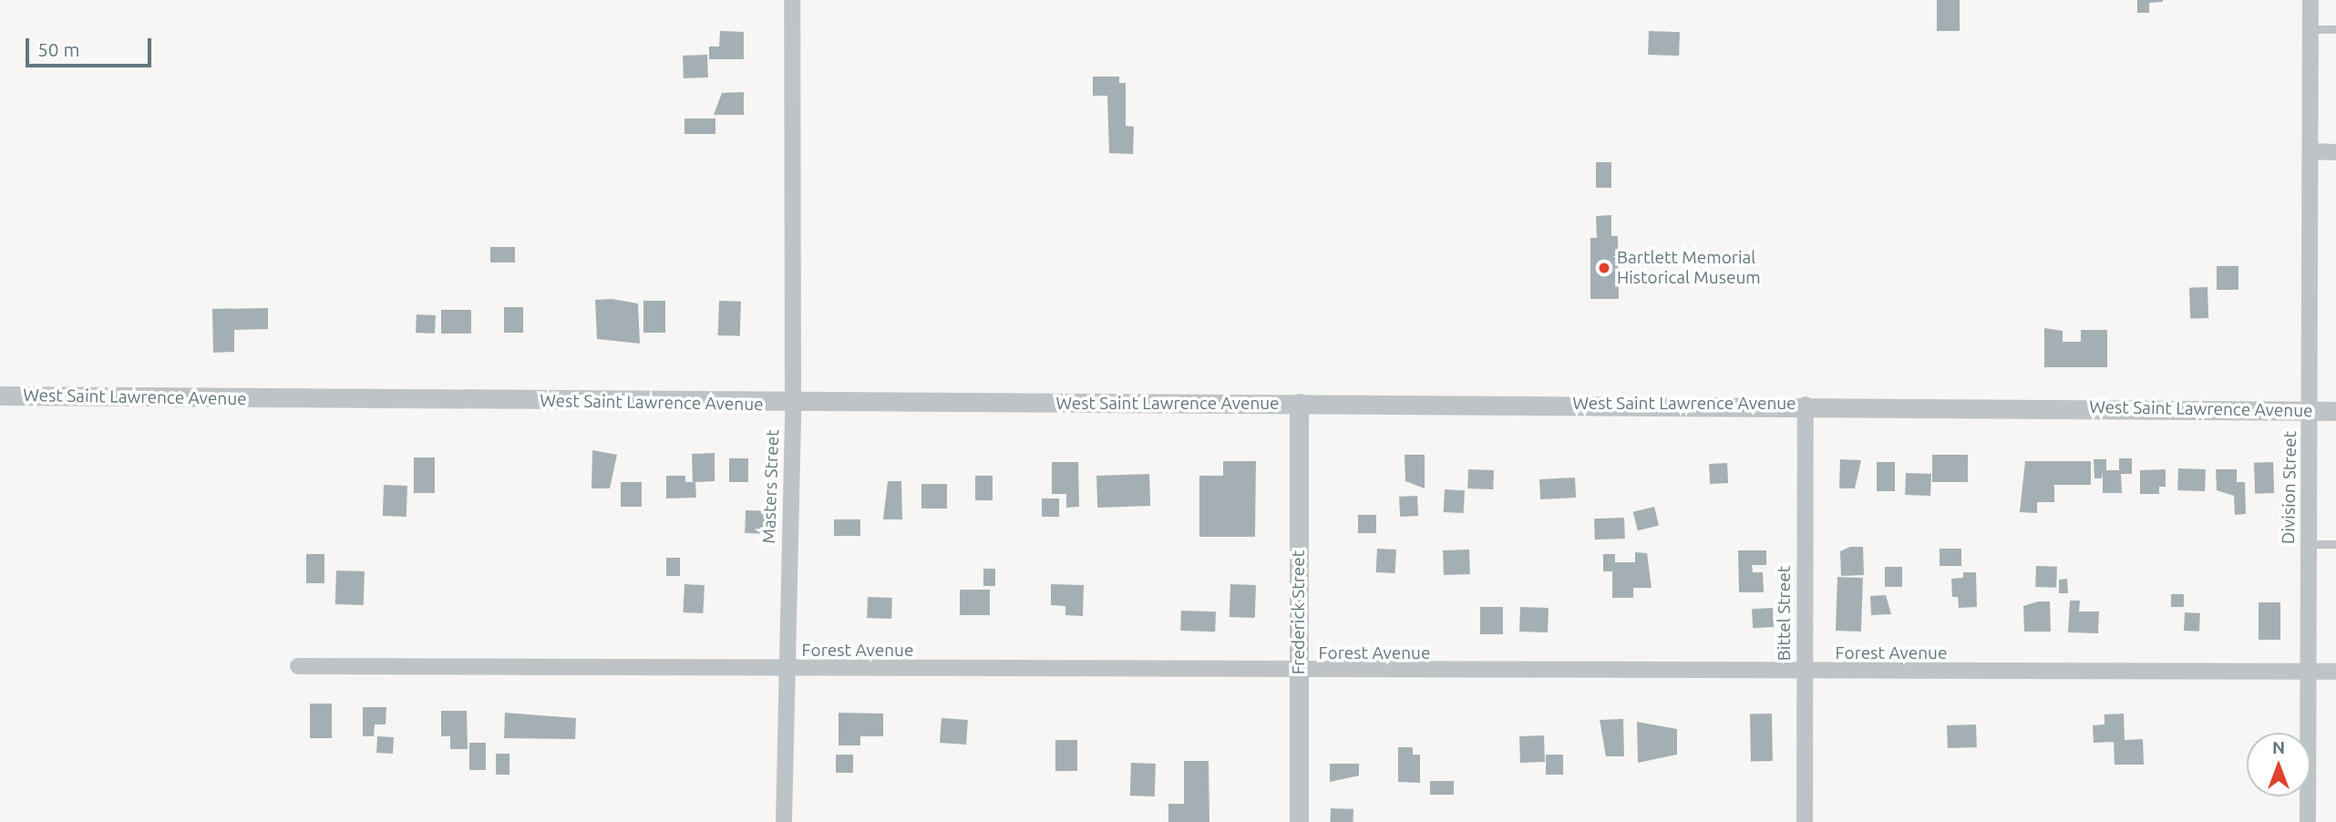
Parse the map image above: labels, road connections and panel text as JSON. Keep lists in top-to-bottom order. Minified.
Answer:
{"streets":{"street":["West Saint Lawrence Avenue","Masters Street","Division Street","Frederick Street","Bittel Street","Forest Avenue"]},"crossings":[["West Saint Lawrence Avenue","Masters Street"],["West Saint Lawrence Avenue","Division Street"],["West Saint Lawrence Avenue","Frederick Street"],["West Saint Lawrence Avenue","Bittel Street"],["Masters Street","Forest Avenue"],["Division Street","Forest Avenue"],["Frederick Street","Forest Avenue"],["Bittel Street","Forest Avenue"]],"places":["Bartlett Memorial Historical Museum"],"scale_bar":"50 m","north":"top"}
